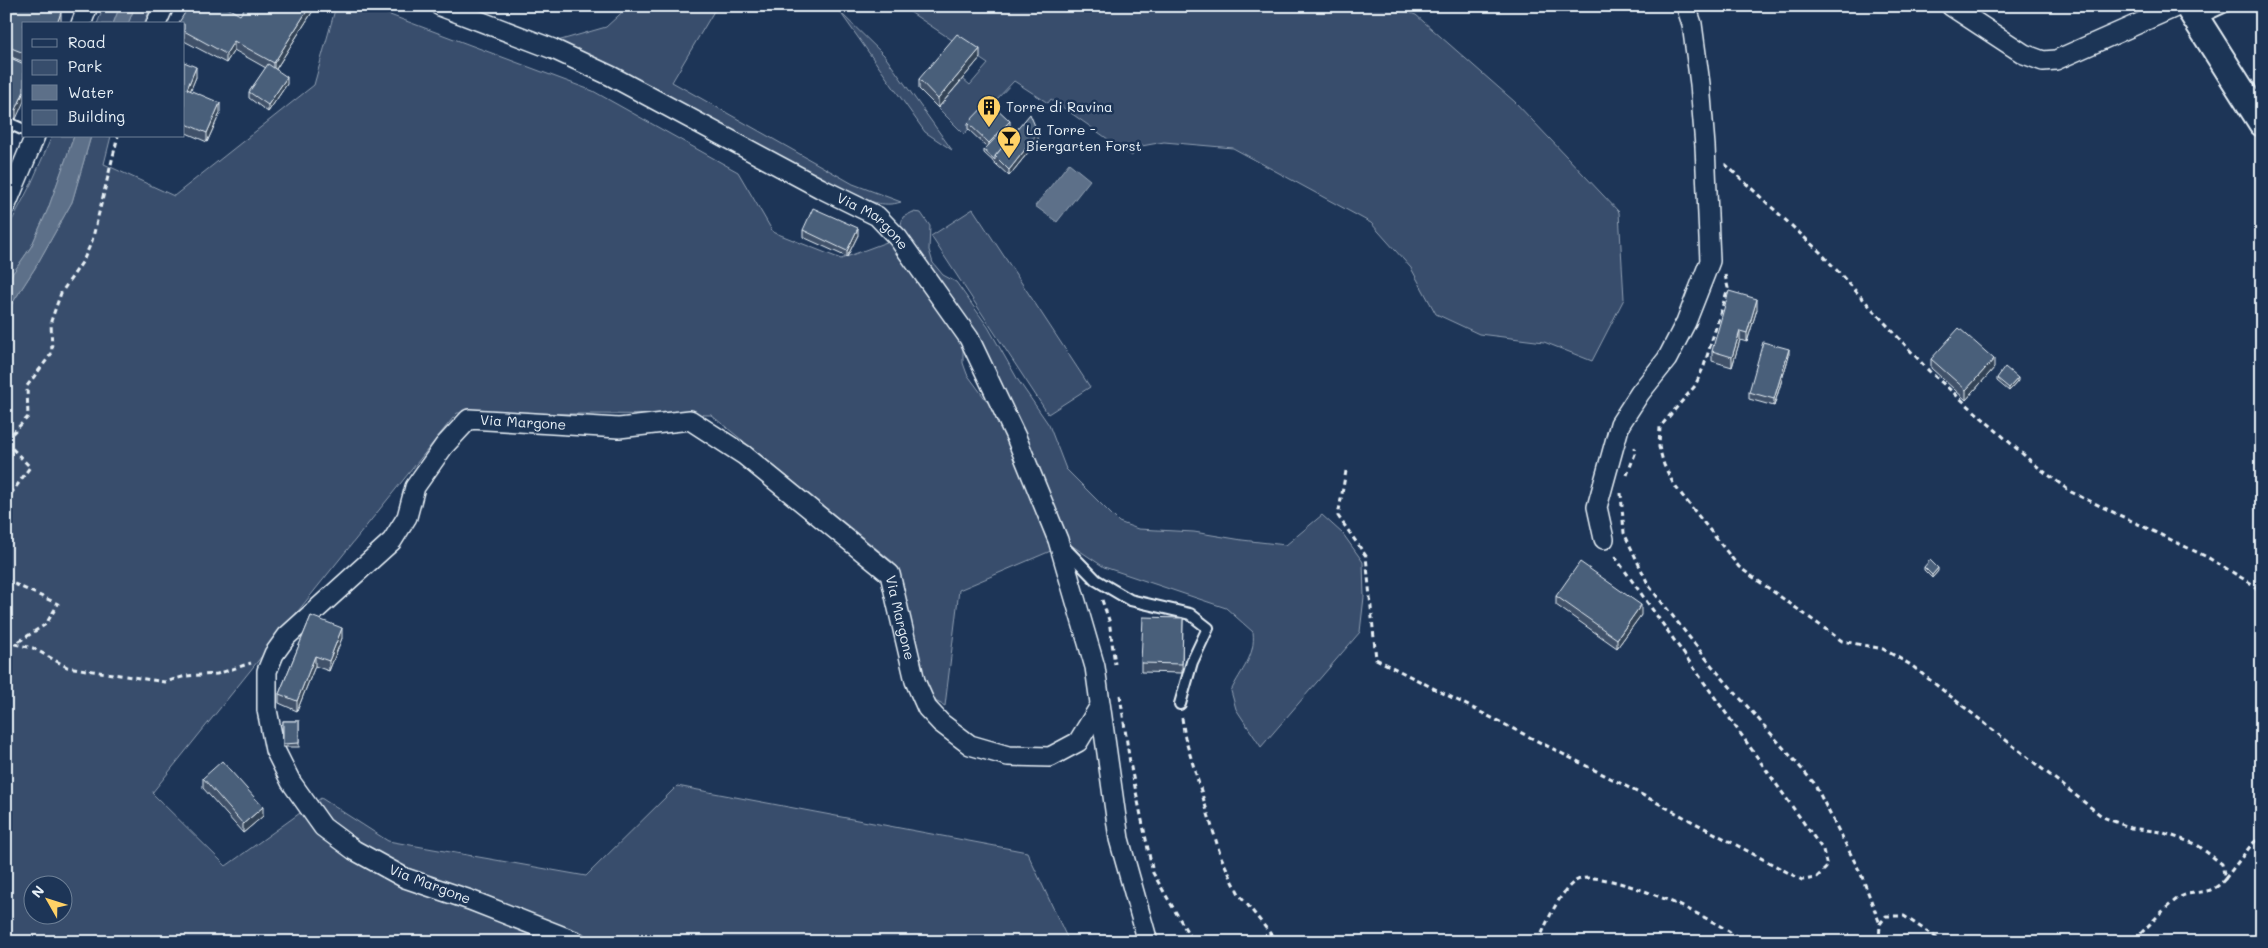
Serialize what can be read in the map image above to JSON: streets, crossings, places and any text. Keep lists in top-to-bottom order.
{
  "streets": {
    "street": ["Via Margone"]
  },
  "places": {
    "building": ["Torre di Ravina"],
    "bar": ["La Torre - Biergarten Forst"]
  },
  "legend": [
    "Road",
    "Park",
    "Water",
    "Building"
  ],
  "north": "top left"
}
